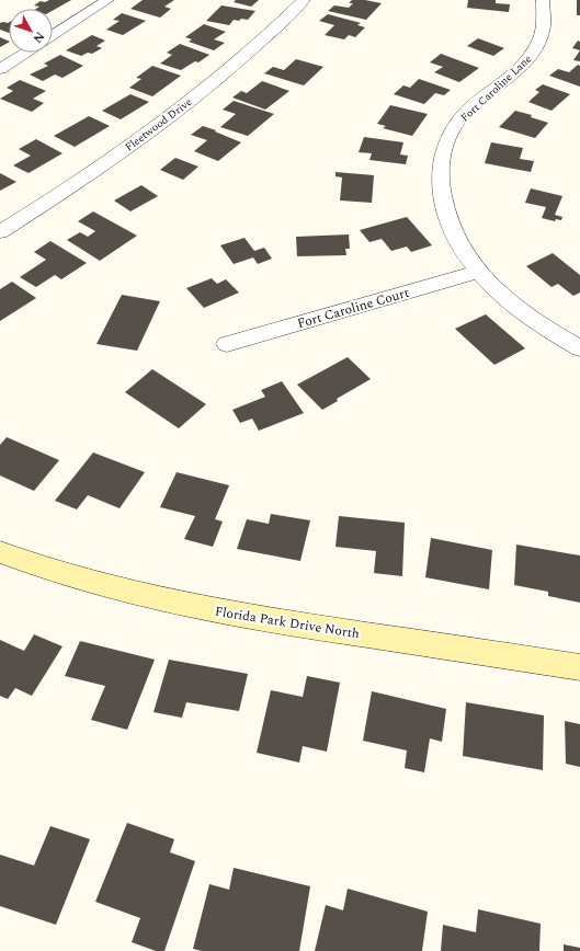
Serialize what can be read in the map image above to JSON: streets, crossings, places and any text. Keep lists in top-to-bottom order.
{
  "streets": {
    "street": [
      "Fort Caroline Lane",
      "Fleetwood Drive",
      "Fort Caroline Court",
      "Florida Park Drive North"
    ]
  },
  "crossings": [
    ["Fort Caroline Lane", "Fort Caroline Court"]
  ],
  "north": "bottom right"
}
